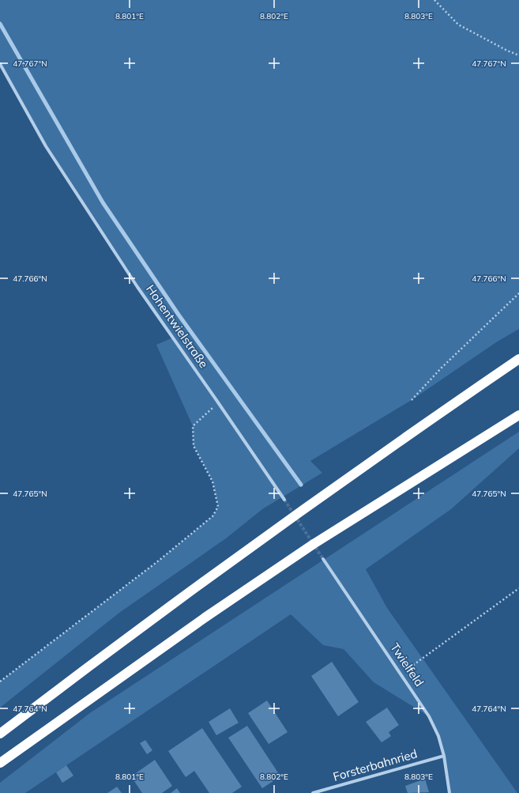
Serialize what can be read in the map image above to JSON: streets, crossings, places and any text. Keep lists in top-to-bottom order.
{
  "streets": {
    "street": ["Hohentwielstraße", "Twielfeld", "Forsterbahnried"]
  },
  "crossings": [
    ["Twielfeld", "Forsterbahnried"]
  ],
  "coordinates": [
    "8.801°E",
    "8.802°E",
    "8.803°E",
    "47.767°N",
    "47.766°N",
    "47.765°N",
    "47.764°N"
  ]
}
